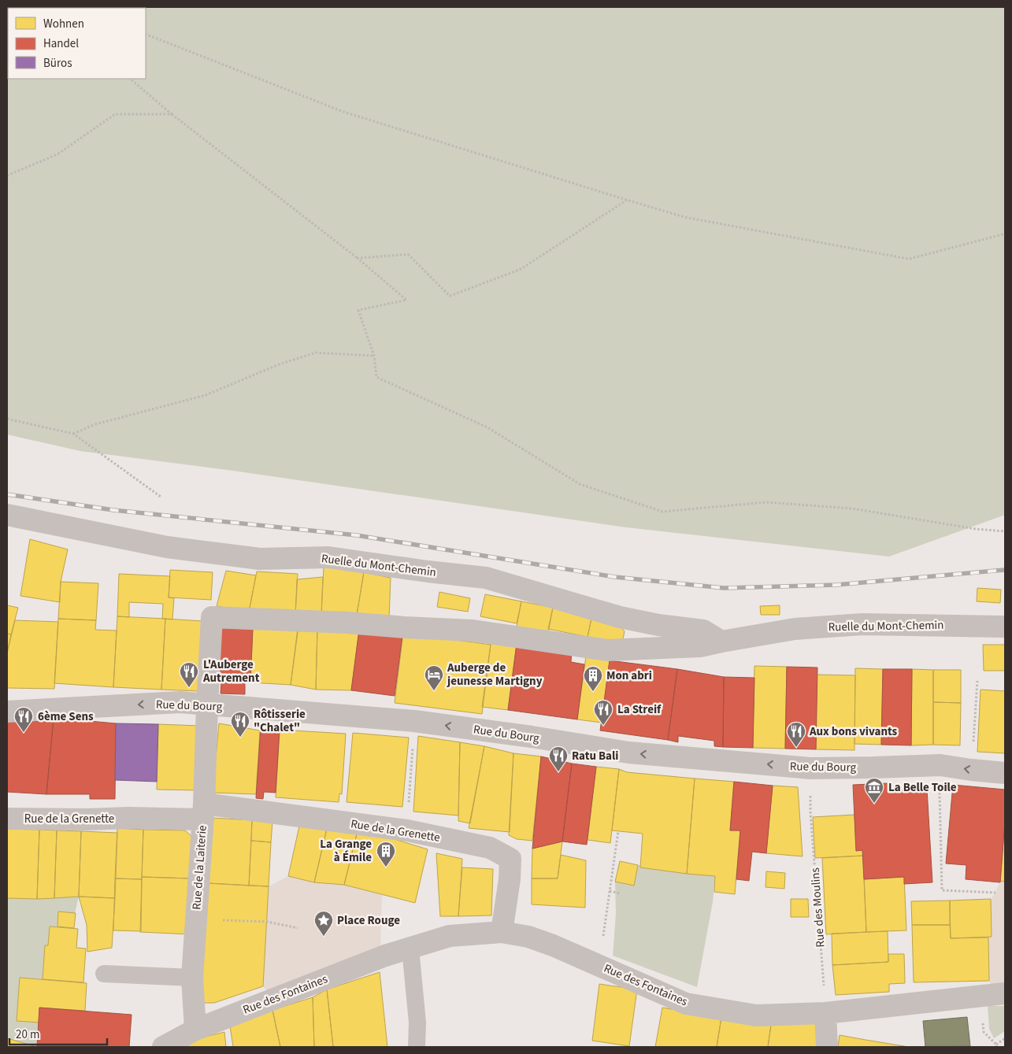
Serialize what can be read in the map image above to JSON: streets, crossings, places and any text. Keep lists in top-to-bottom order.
{
  "streets": {
    "street": [
      "Ruelle du Mont-Chemin",
      "Rue du Bourg",
      "Rue de la Grenette",
      "Rue de la Laiterie",
      "Rue des Fontaines"
    ],
    "path": ["Rue des Moulins"]
  },
  "crossings": [
    ["Ruelle du Mont-Chemin", "Rue du Bourg"],
    ["Ruelle du Mont-Chemin", "Rue de la Laiterie"],
    ["Rue du Bourg", "Rue de la Laiterie"],
    ["Rue du Bourg", "Rue des Moulins"],
    ["Rue de la Grenette", "Rue de la Laiterie"],
    ["Rue de la Grenette", "Rue des Fontaines"],
    ["Rue de la Laiterie", "Rue des Fontaines"],
    ["Rue des Moulins", "Rue des Fontaines"]
  ],
  "one_way": ["Rue du Bourg"],
  "places": {
    "restaurant": [
      "L'Auberge Autrement",
      "La Streif",
      "6ème Sens",
      "Rôtisserie \"Chalet\"",
      "Aux bons vivants",
      "Ratu Bali"
    ],
    "hotel": ["Auberge de jeunesse Martigny"],
    "building": ["Mon abri", "La Grange à Émile"],
    "museum": ["La Belle Toile"],
    "place": ["Place Rouge"]
  },
  "legend": ["Wohnen", "Handel", "Büros"],
  "scale_bar": "20 m"
}
